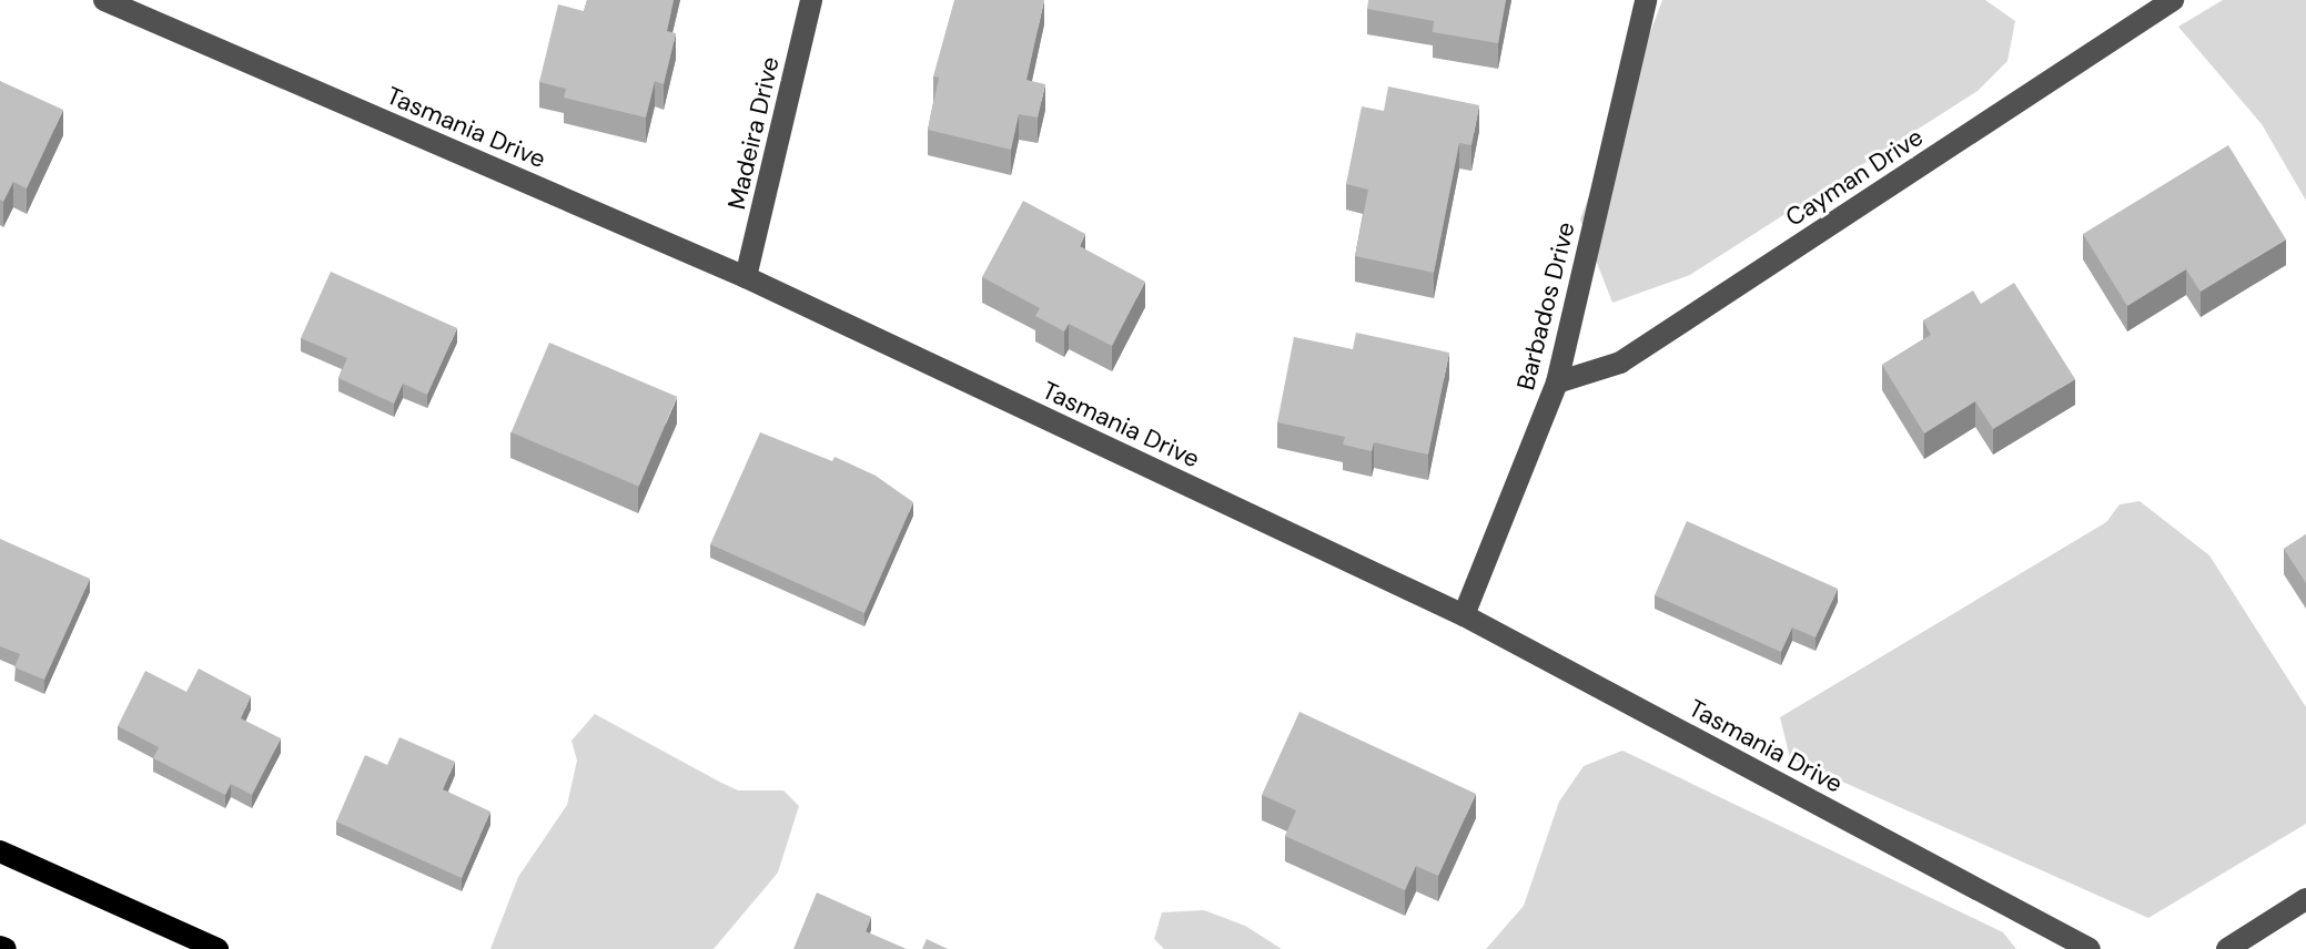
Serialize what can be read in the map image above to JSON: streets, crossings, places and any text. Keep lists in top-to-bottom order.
{
  "streets": {
    "street": [
      "Tasmania Drive",
      "Madeira Drive",
      "Cayman Drive",
      "Barbados Drive"
    ]
  },
  "crossings": [
    ["Tasmania Drive", "Madeira Drive"],
    ["Tasmania Drive", "Barbados Drive"],
    ["Cayman Drive", "Barbados Drive"]
  ]
}
